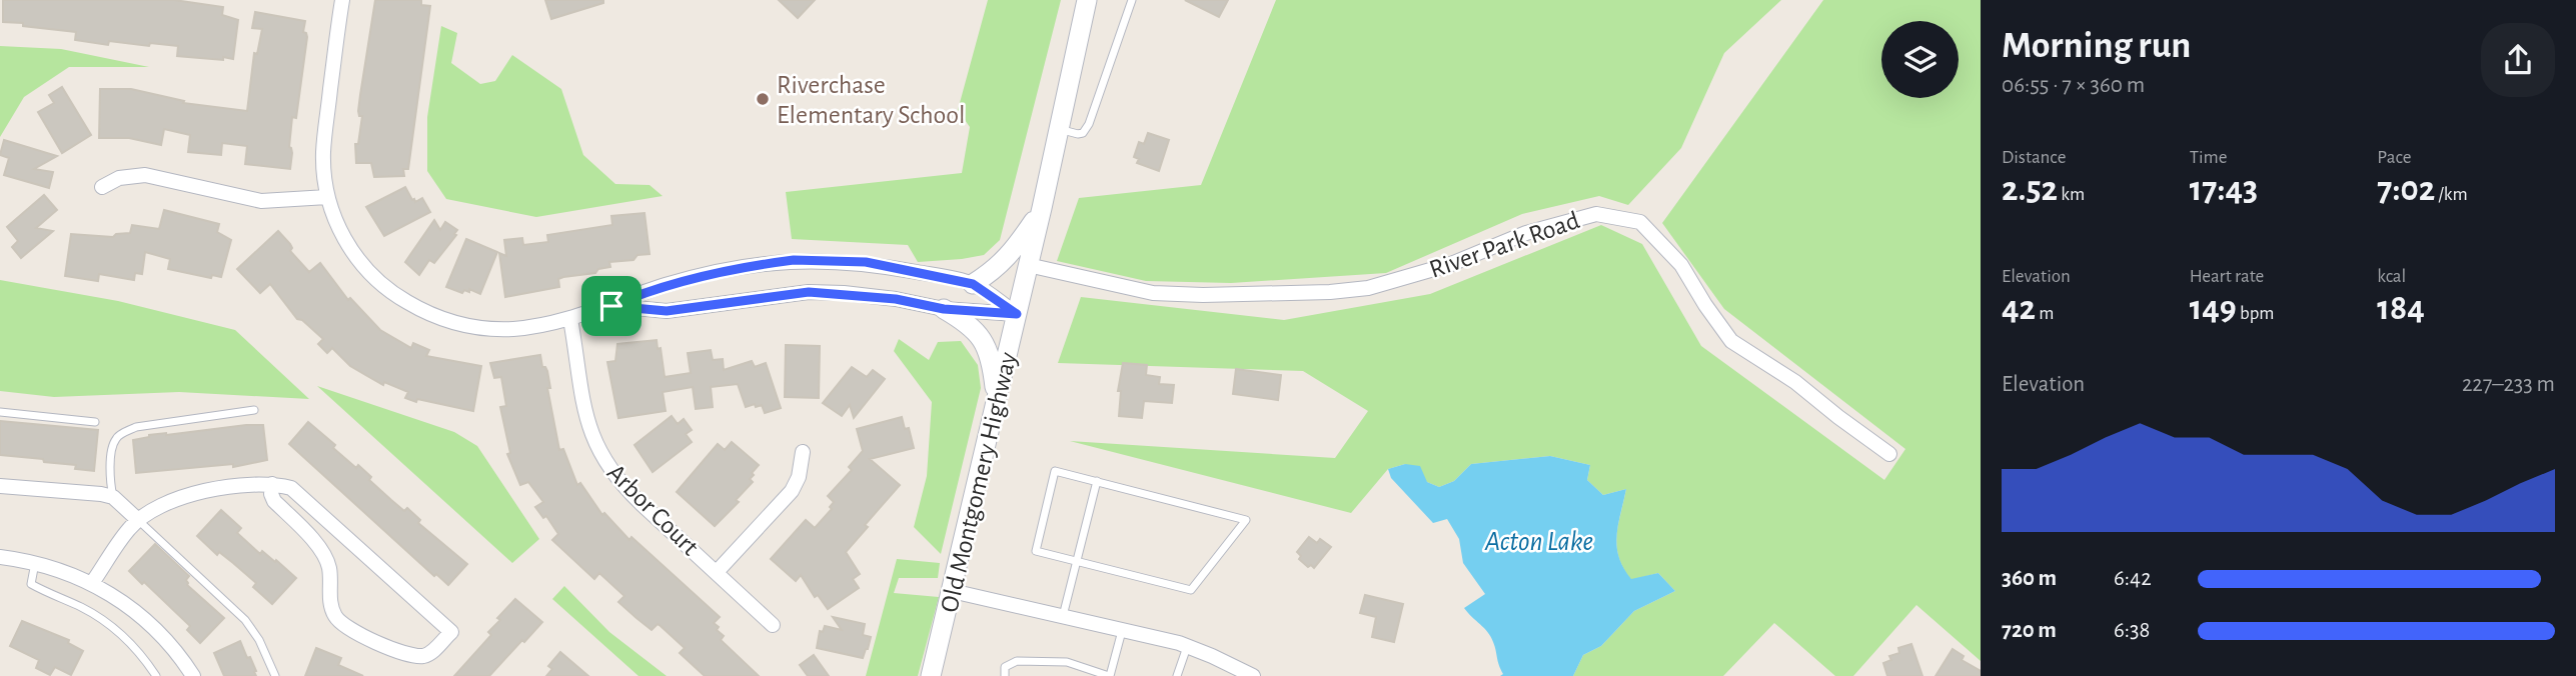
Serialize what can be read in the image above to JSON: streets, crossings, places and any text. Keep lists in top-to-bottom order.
{
  "streets": {
    "street": ["River Park Road", "Old Montgomery Highway", "Arbor Court"]
  },
  "crossings": [
    ["River Park Road", "Old Montgomery Highway"]
  ],
  "water": ["Acton Lake"],
  "places": ["Riverchase Elementary School"],
  "page": {
    "heading": ["Morning run", "06:55 · 7 × 360 m"],
    "stats": [
      ["Distance", "2.52 km"],
      ["Time", "17:43"],
      ["Pace", "7:02 /km"],
      ["Elevation", "42 m"],
      ["Heart rate", "149 bpm"],
      ["kcal", "184"]
    ],
    "chart": ["Elevation", "227–233 m"],
    "list": [
      {
        "name": "360 m",
        "note": "6:42"
      },
      {
        "name": "720 m",
        "note": "6:38"
      }
    ]
  }
}
